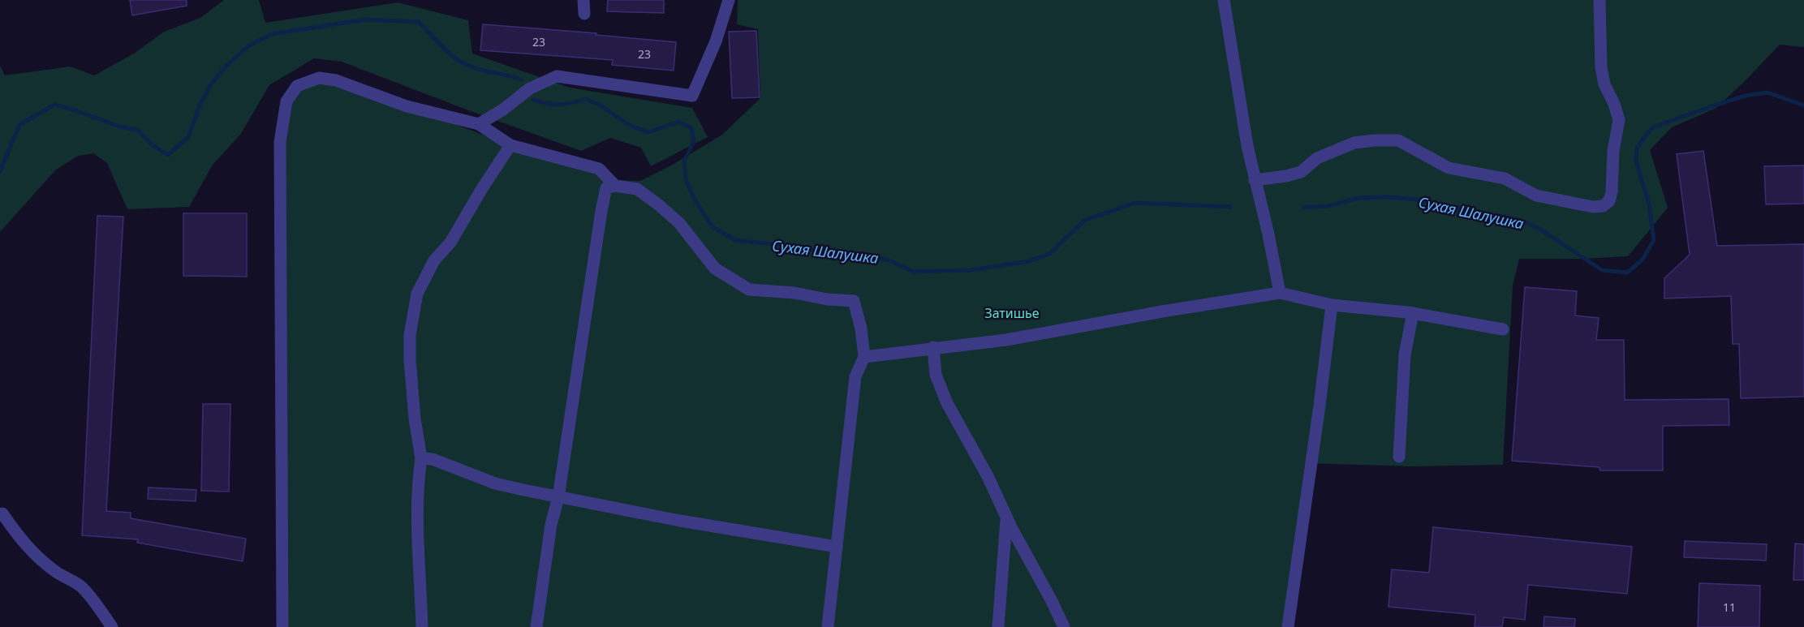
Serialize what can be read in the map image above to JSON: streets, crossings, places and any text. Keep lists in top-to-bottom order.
{
  "water": ["Сухая Шалушка"],
  "parks": ["Затишье"],
  "house_numbers": ["23", "23", "11"]
}
